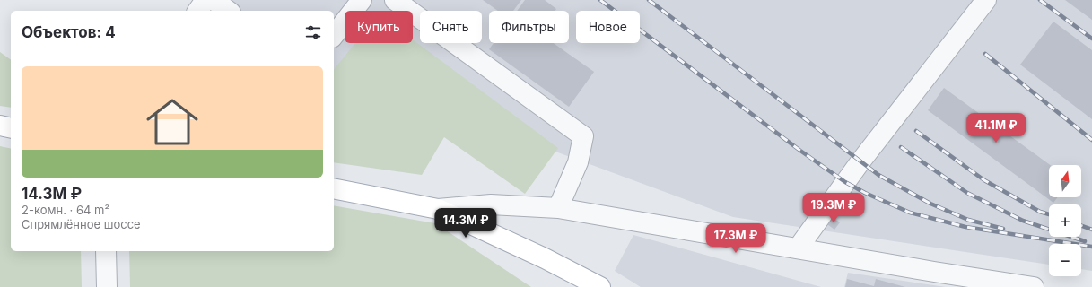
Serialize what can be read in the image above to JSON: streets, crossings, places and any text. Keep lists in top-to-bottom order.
{
  "north": "top",
  "page": {
    "chip": [
      "Купить",
      "Снять",
      "Фильтры",
      "Новое"
    ],
    "heading": "Объектов: 4",
    "list": [
      {
        "name": "14.3M ₽",
        "note": "2-комн. · 64 m² · Спрямлённое шоссе"
      }
    ],
    "price": [
      "41.1M ₽",
      "19.3M ₽",
      "14.3M ₽",
      "17.3M ₽"
    ],
    "map_buttons": ["+", "−"]
  }
}
